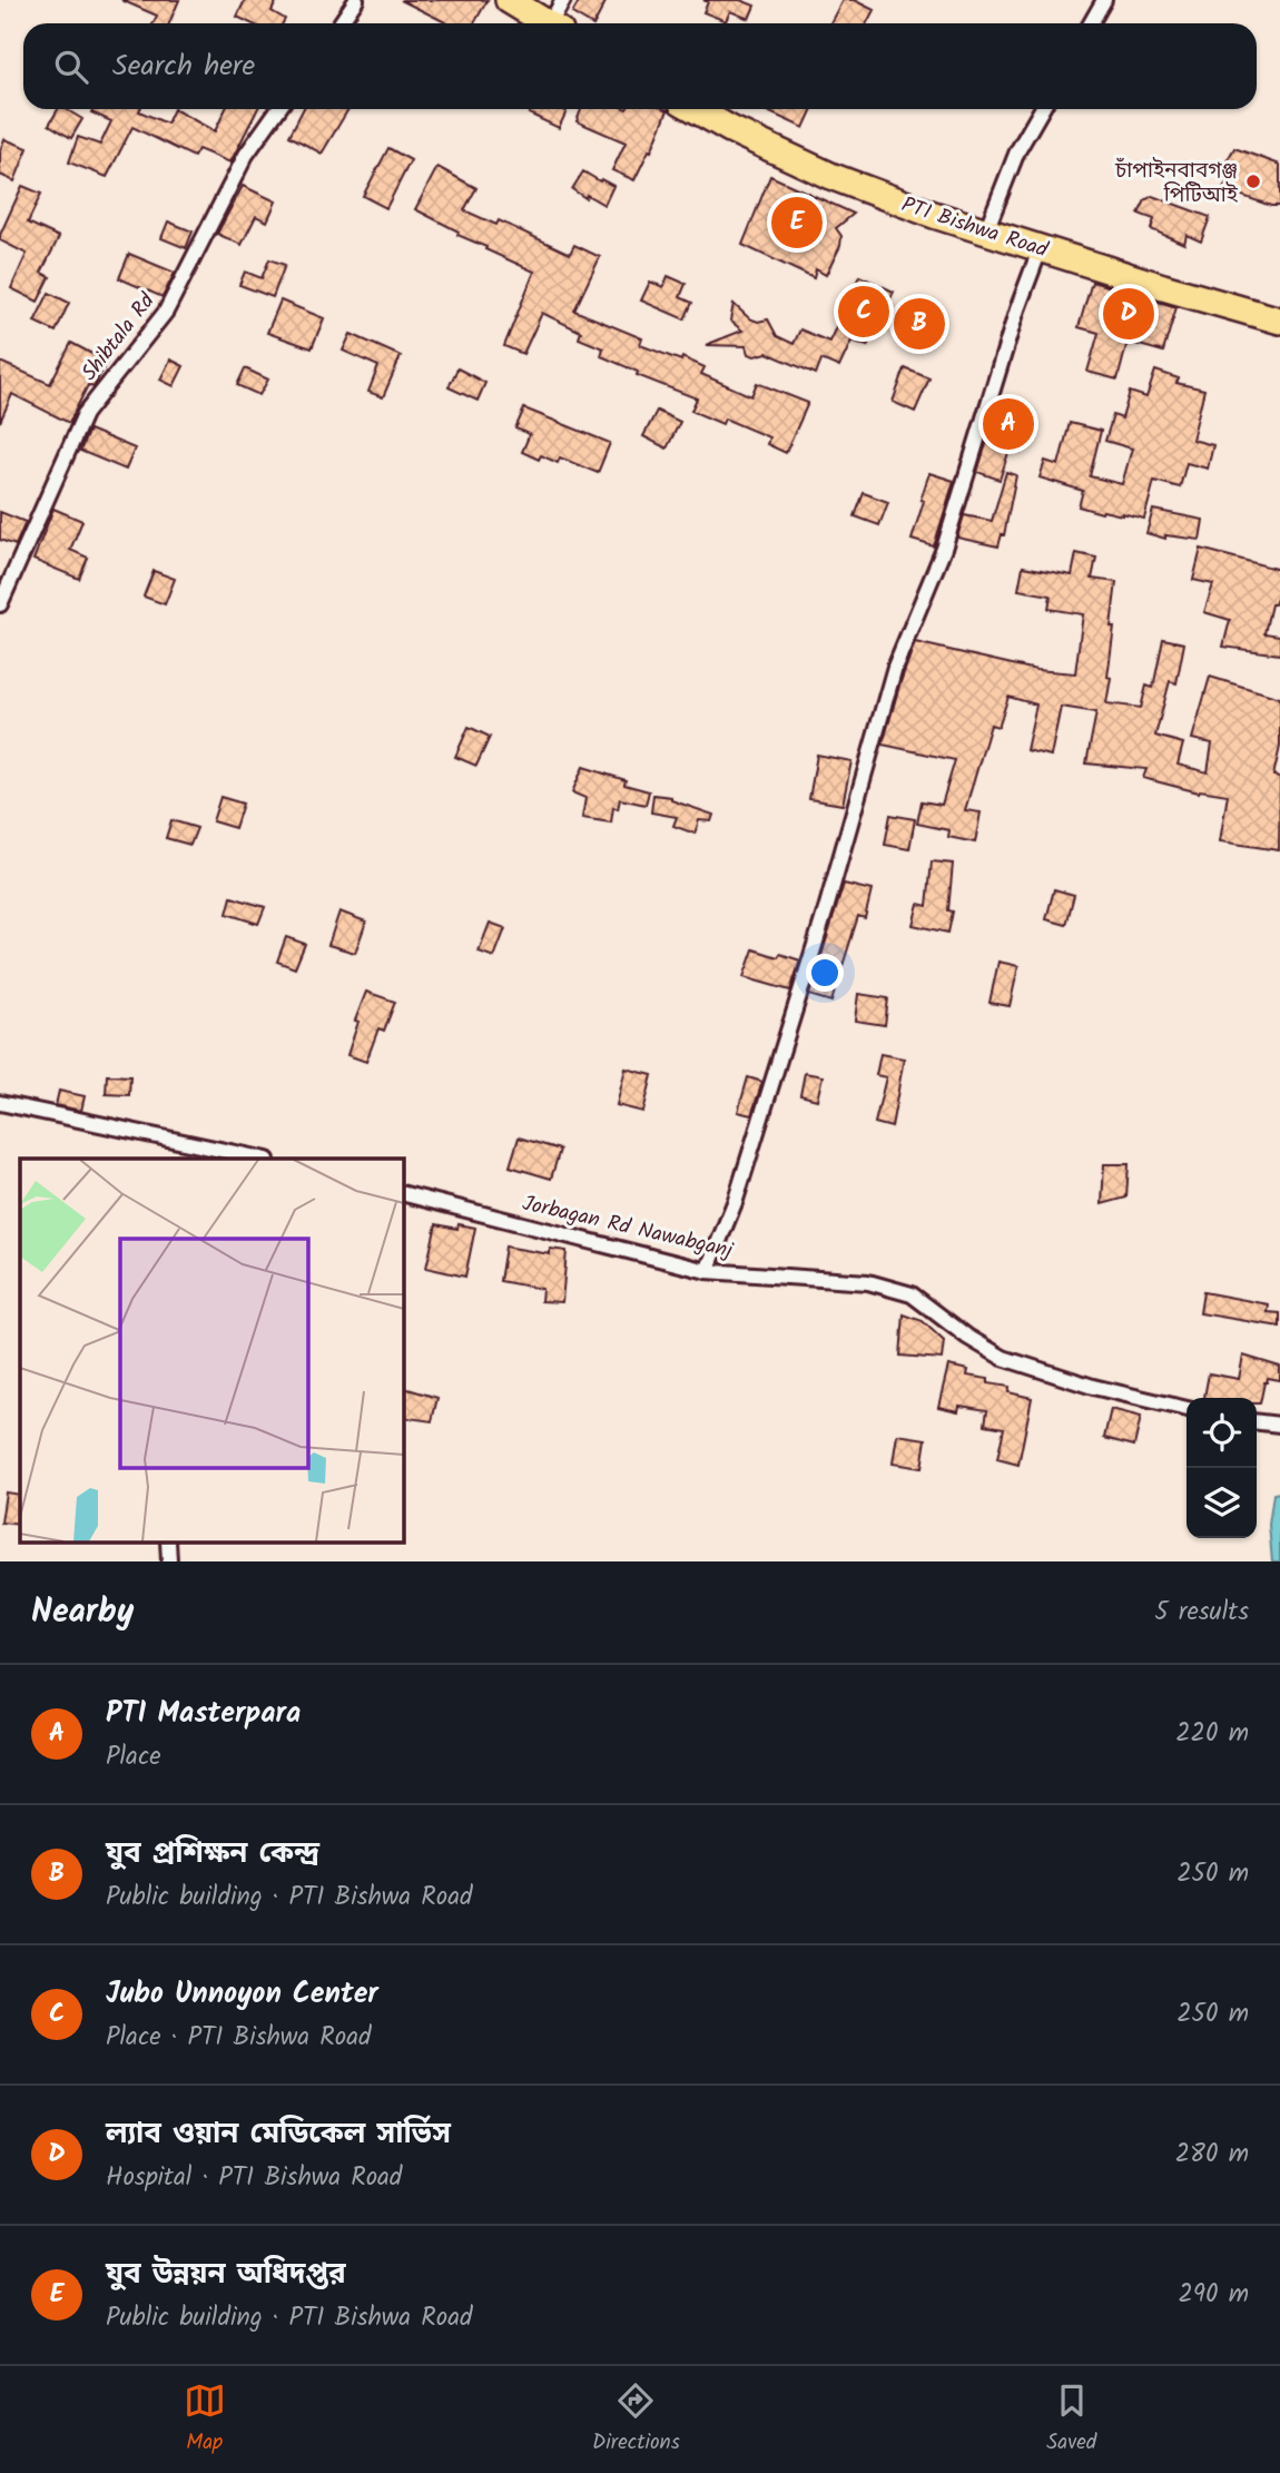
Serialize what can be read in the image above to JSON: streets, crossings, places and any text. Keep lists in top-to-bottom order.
{
  "streets": {
    "highway": ["PTI Bishwa Road"],
    "street": ["Shibtala Rd", "Jorbagan Rd Nawabganj"]
  },
  "places": ["চাঁপাইনবাবগঞ্জ পিটিআই"],
  "page": {
    "search": "Search here",
    "pins": [
      "E",
      "C",
      "D",
      "B",
      "A"
    ],
    "heading": ["Nearby", "5 results"],
    "list": [
      {
        "mark": "A",
        "name": "PTI Masterpara",
        "note": "Place",
        "value": "220 m"
      },
      {
        "mark": "B",
        "name": "যুব প্রশিক্ষন কেন্দ্র",
        "note": "Public building · PTI Bishwa Road",
        "value": "250 m"
      },
      {
        "mark": "C",
        "name": "Jubo Unnoyon Center",
        "note": "Place · PTI Bishwa Road",
        "value": "250 m"
      },
      {
        "mark": "D",
        "name": "ল্যাব ওয়ান মেডিকেল সার্ভিস",
        "note": "Hospital · PTI Bishwa Road",
        "value": "280 m"
      },
      {
        "mark": "E",
        "name": "যুব উন্নয়ন অধিদপ্তর",
        "note": "Public building · PTI Bishwa Road",
        "value": "290 m"
      }
    ],
    "nav": ["Map", "Directions", "Saved"]
  }
}
